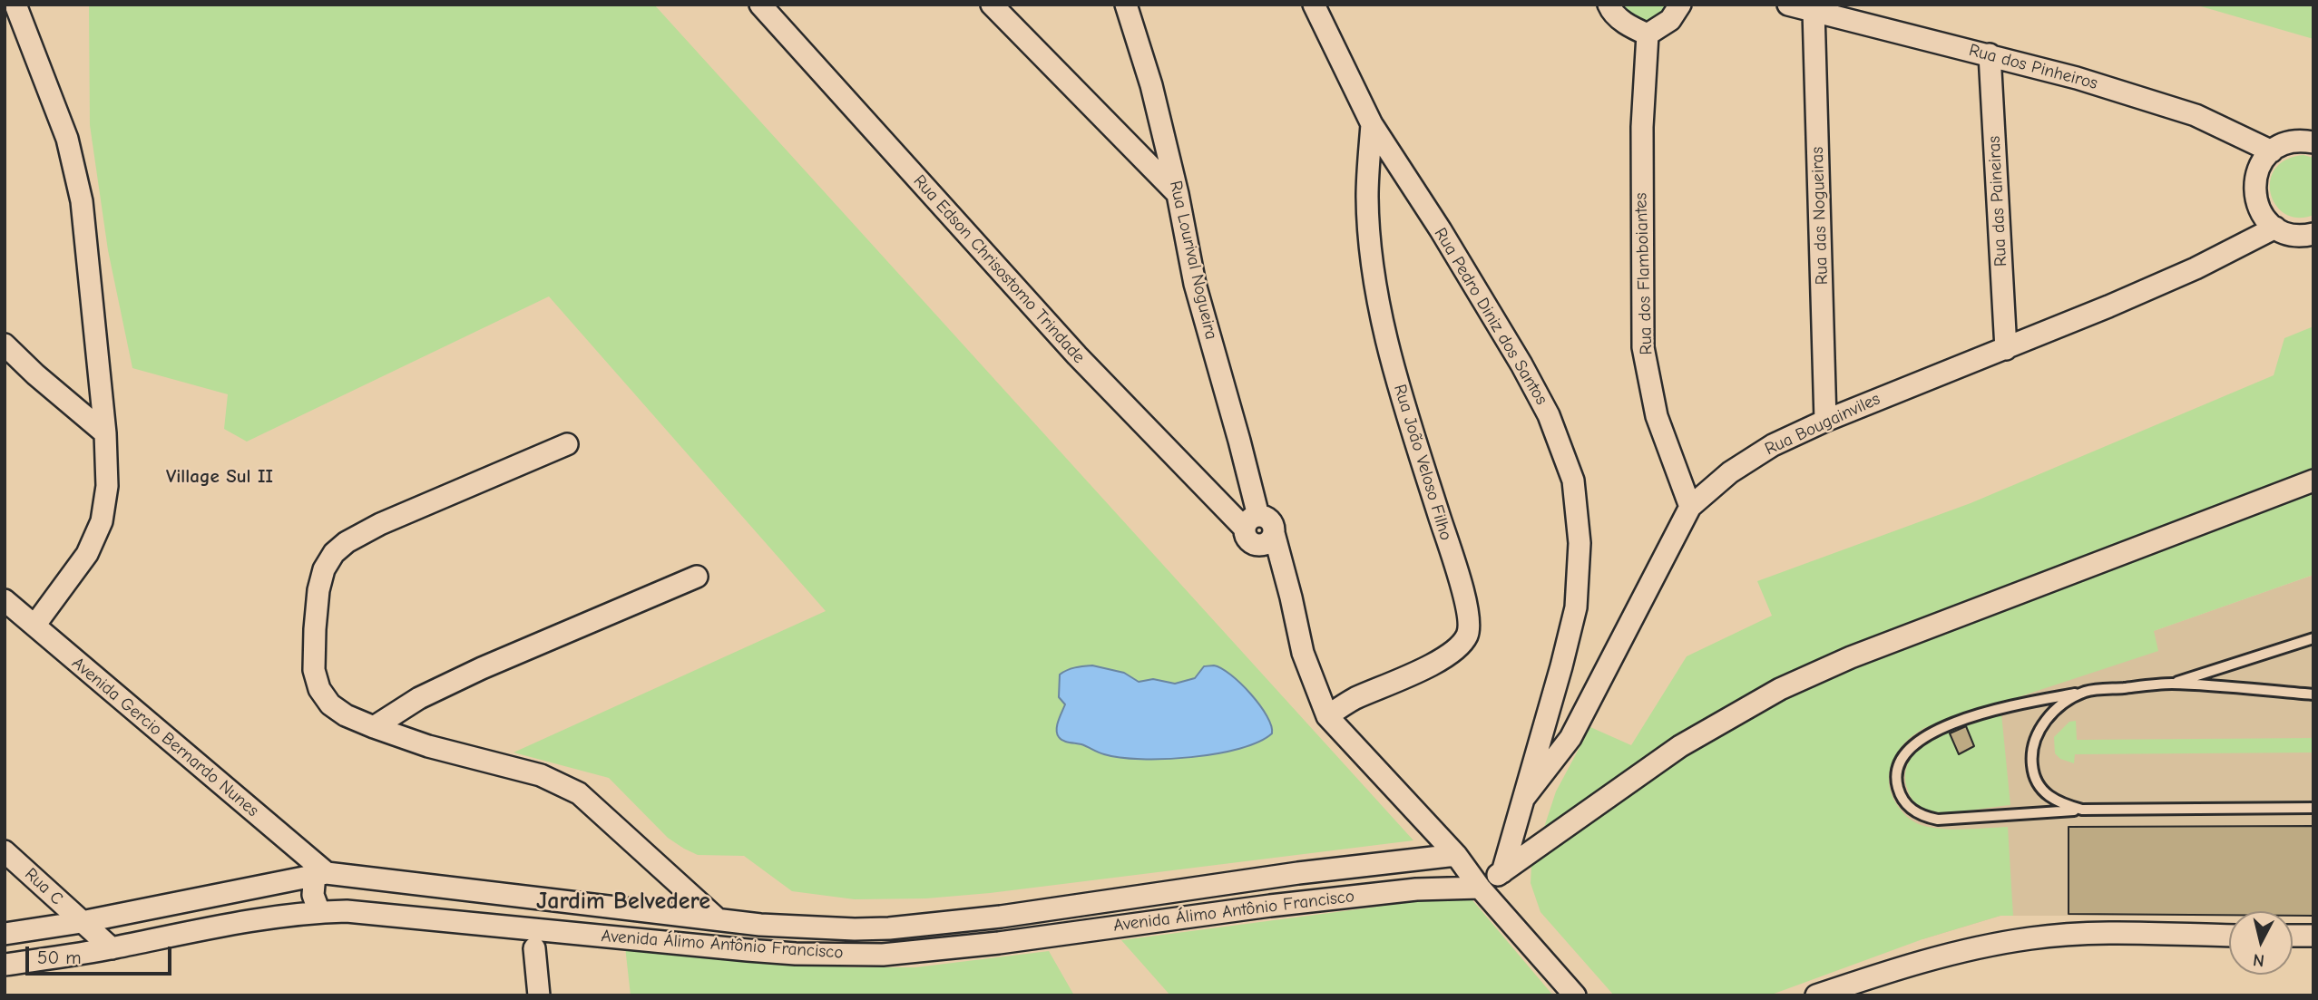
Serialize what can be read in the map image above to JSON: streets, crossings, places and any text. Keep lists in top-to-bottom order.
{
  "streets": {
    "street": [
      "Rua dos Pinheiros",
      "Rua das Paineiras",
      "Rua das Nogueiras",
      "Rua Lourival Nogueira",
      "Rua Edson Chrisostomo Trindade",
      "Rua dos Flamboiantes",
      "Rua Pedro Diniz dos Santos",
      "Rua Bougainviles",
      "Rua João Veloso Filho",
      "Avenida Gercio Bernardo Nunes",
      "Rua C",
      "Avenida Álimo Antônio Francisco"
    ]
  },
  "crossings": [
    ["Rua dos Pinheiros", "Rua das Paineiras"],
    ["Rua dos Pinheiros", "Rua das Nogueiras"],
    ["Rua das Paineiras", "Rua Bougainviles"],
    ["Rua das Nogueiras", "Rua Bougainviles"],
    ["Rua Lourival Nogueira", "Rua Edson Chrisostomo Trindade"],
    ["Rua dos Flamboiantes", "Rua Bougainviles"],
    ["Rua Pedro Diniz dos Santos", "Rua Bougainviles"],
    ["Rua Pedro Diniz dos Santos", "Rua João Veloso Filho"],
    ["Avenida Gercio Bernardo Nunes", "Avenida Álimo Antônio Francisco"],
    ["Rua C", "Avenida Álimo Antônio Francisco"]
  ],
  "districts": ["Village Sul II", "Jardim Belvedere"],
  "scale_bar": "50 m",
  "north": "bottom"
}
